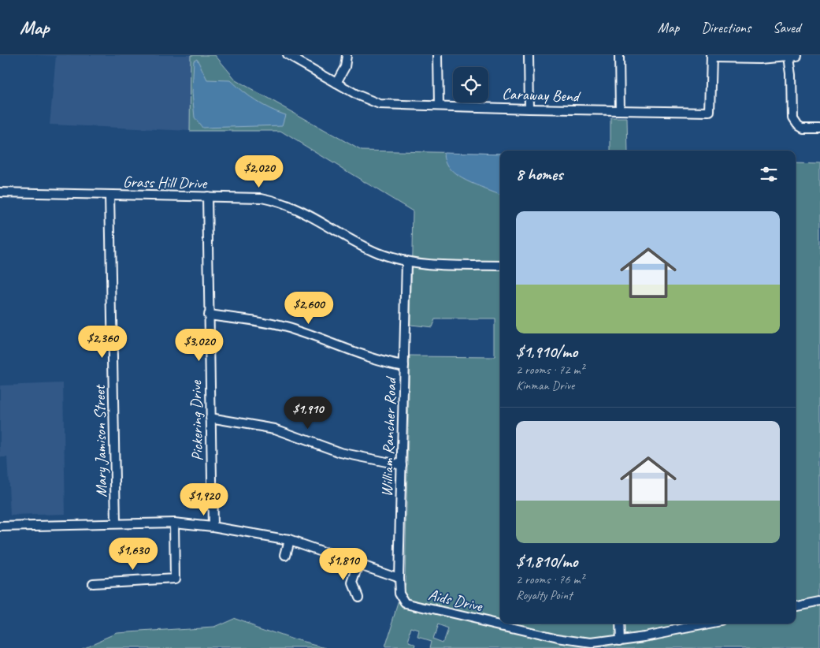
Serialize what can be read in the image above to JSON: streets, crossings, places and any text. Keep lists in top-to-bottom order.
{
  "streets": {
    "street": [
      "Caraway Bend",
      "Grass Hill Drive",
      "Pickering Drive",
      "William Rancher Road",
      "Mary Jamison Street",
      "Aids Drive"
    ]
  },
  "crossings": [
    ["Grass Hill Drive", "Pickering Drive"],
    ["Grass Hill Drive", "William Rancher Road"],
    ["Grass Hill Drive", "Mary Jamison Street"],
    ["William Rancher Road", "Aids Drive"]
  ],
  "page": {
    "header": "Map",
    "nav": ["Map", "Directions", "Saved"],
    "heading": "8 homes",
    "price": [
      "$2,020",
      "$2,600",
      "$2,360",
      "$3,020",
      "$1,910",
      "$1,920",
      "$1,630",
      "$1,810"
    ],
    "list": [
      {
        "name": "$1,910/mo",
        "note": "2 rooms · 72 m² · Kinman Drive"
      },
      {
        "name": "$1,810/mo",
        "note": "2 rooms · 76 m² · Royalty Point"
      }
    ]
  }
}
